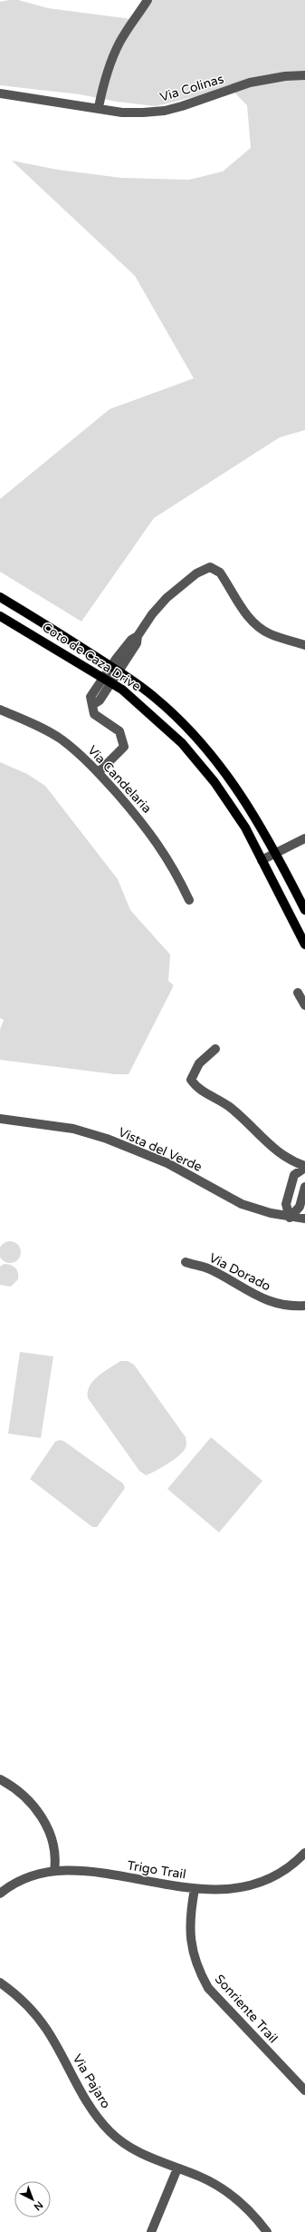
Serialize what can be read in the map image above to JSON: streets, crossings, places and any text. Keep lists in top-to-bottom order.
{
  "streets": {
    "main road": ["Coto de Caza Drive"],
    "street": [
      "Via Colinas",
      "Via Candelaria",
      "Vista del Verde",
      "Via Dorado",
      "Trigo Trail",
      "Sonriente Trail",
      "Via Pajaro"
    ]
  },
  "crossings": [
    ["Trigo Trail", "Sonriente Trail"]
  ],
  "north": "bottom right"
}
